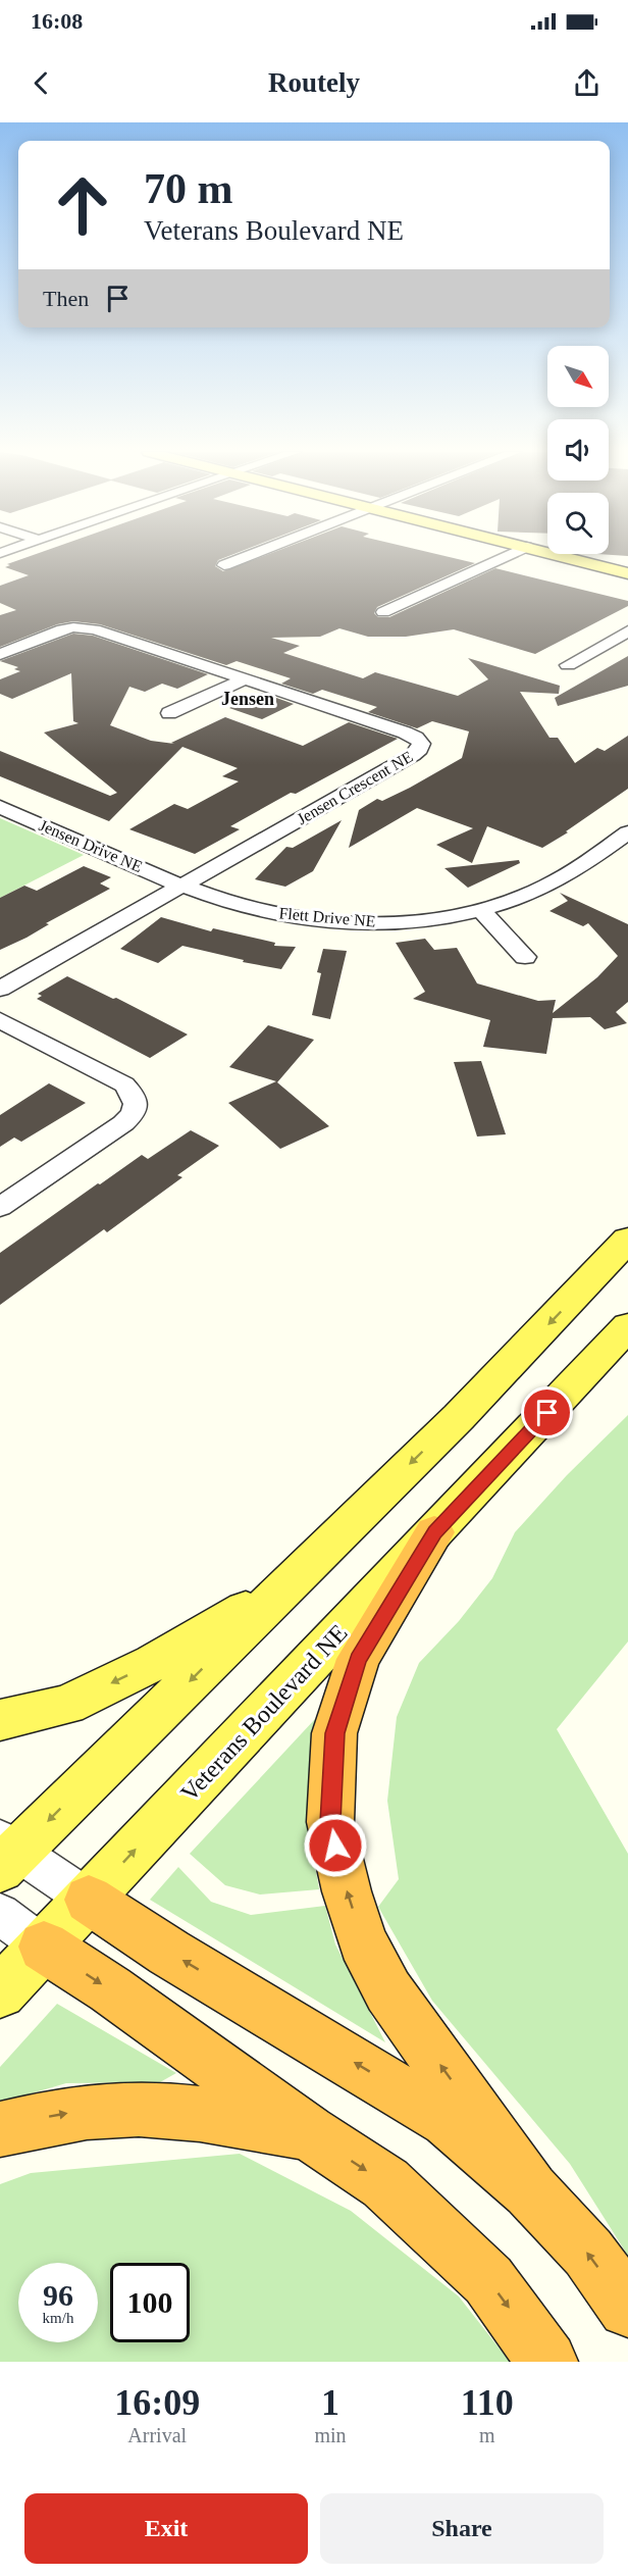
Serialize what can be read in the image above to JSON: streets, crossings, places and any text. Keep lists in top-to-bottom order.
{
  "streets": {
    "main road": ["Veterans Boulevard NE"],
    "street": ["Jensen Crescent NE", "Jensen Drive NE", "Flett Drive NE"]
  },
  "crossings": [
    ["Jensen Crescent NE", "Jensen Drive NE"],
    ["Jensen Crescent NE", "Flett Drive NE"],
    ["Jensen Drive NE", "Flett Drive NE"]
  ],
  "districts": ["Jensen"],
  "north": "bottom right",
  "page": {
    "status": "16:08",
    "header": "Routely",
    "turn": ["70 m", "Veterans Boulevard NE"],
    "then": "Then",
    "speed": "96 km/h",
    "limit": "100",
    "eta": [
      "16:09",
      "Arrival",
      "1",
      "min",
      "110",
      "m"
    ],
    "buttons": ["Exit", "Share"]
  }
}
